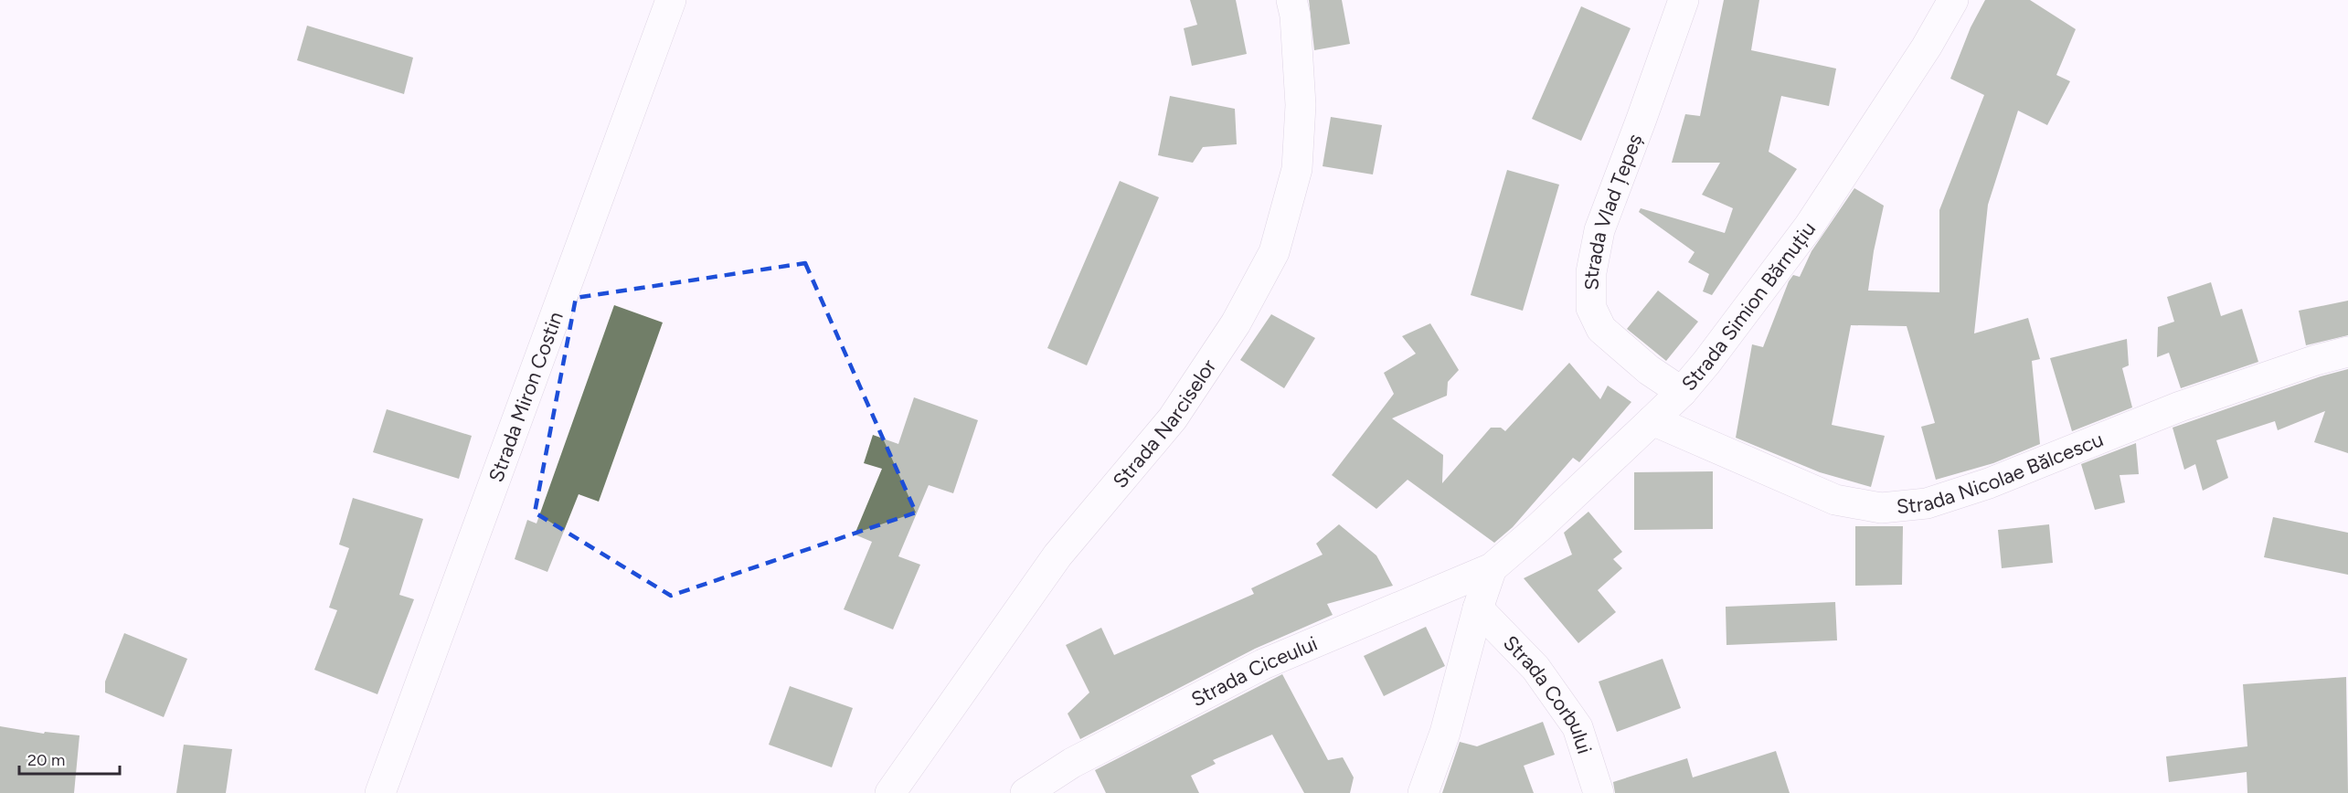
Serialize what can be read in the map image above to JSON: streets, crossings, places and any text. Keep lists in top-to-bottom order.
{
  "streets": {
    "street": [
      "Strada Vlad Țepeș",
      "Strada Simion Bărnuțiu",
      "Strada Miron Costin",
      "Strada Narciselor",
      "Strada Nicolae Bălcescu",
      "Strada Ciceului",
      "Strada Corbului"
    ]
  },
  "crossings": [
    ["Strada Vlad Țepeș", "Strada Simion Bărnuțiu"],
    ["Strada Simion Bărnuțiu", "Strada Nicolae Bălcescu"],
    ["Strada Simion Bărnuțiu", "Strada Ciceului"]
  ],
  "scale_bar": "20 m"
}
